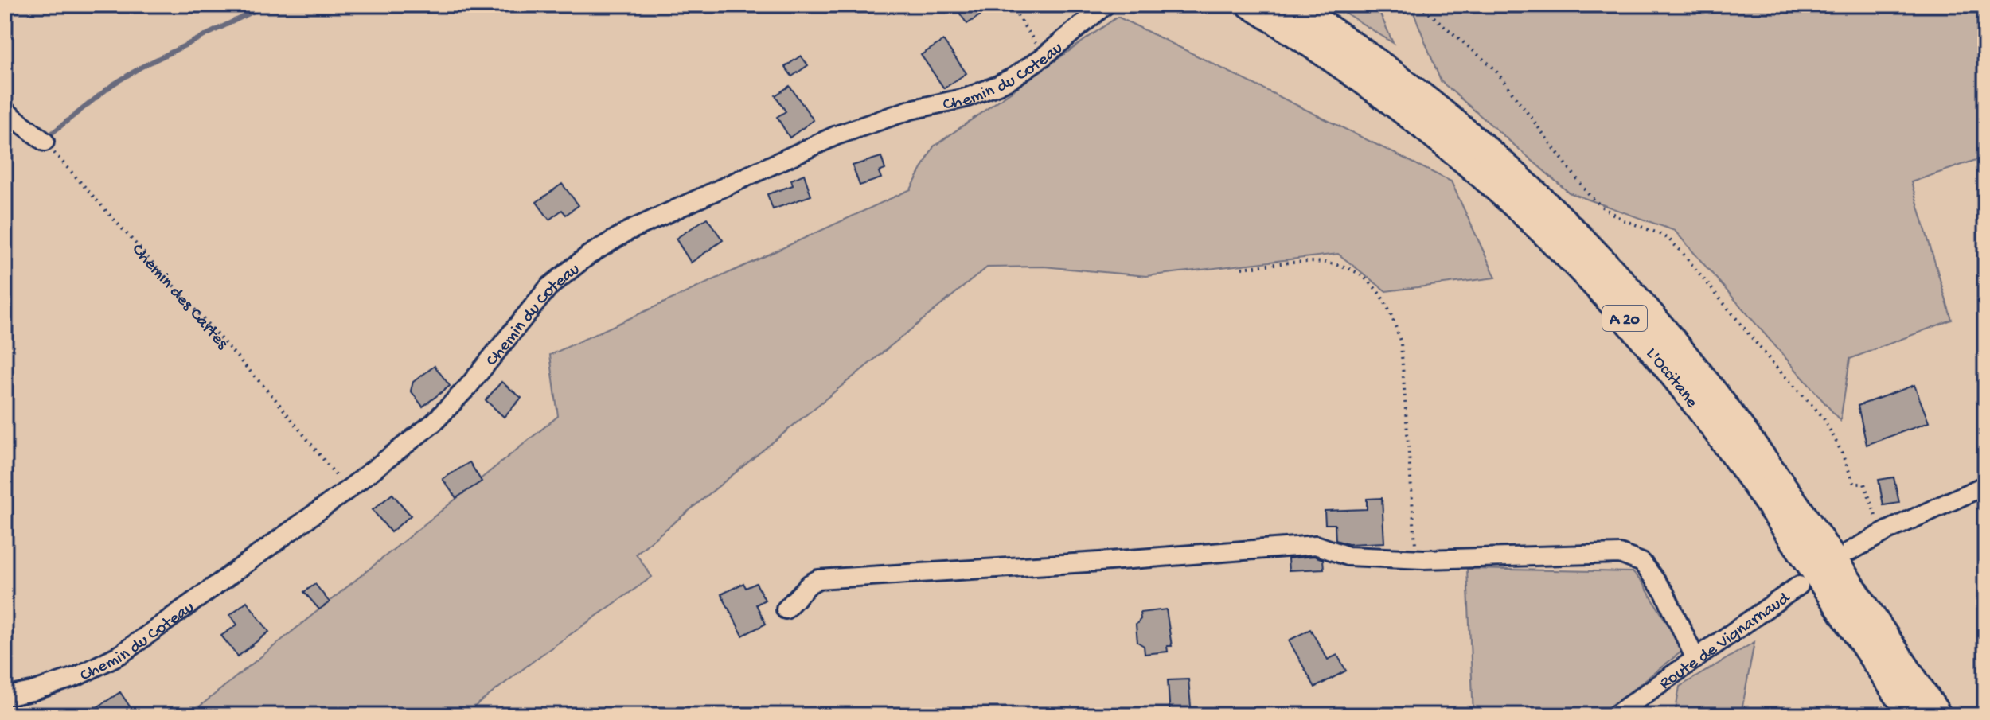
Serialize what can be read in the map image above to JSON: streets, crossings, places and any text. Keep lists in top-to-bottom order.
{
  "streets": {
    "highway": ["A 20", "L'Occitane"],
    "street": ["Chemin du Coteau", "Route de Vignarnaud"],
    "path": ["Chemin des Cartes"]
  },
  "crossings": [
    ["Chemin du Coteau", "Chemin des Cartes"]
  ]
}
